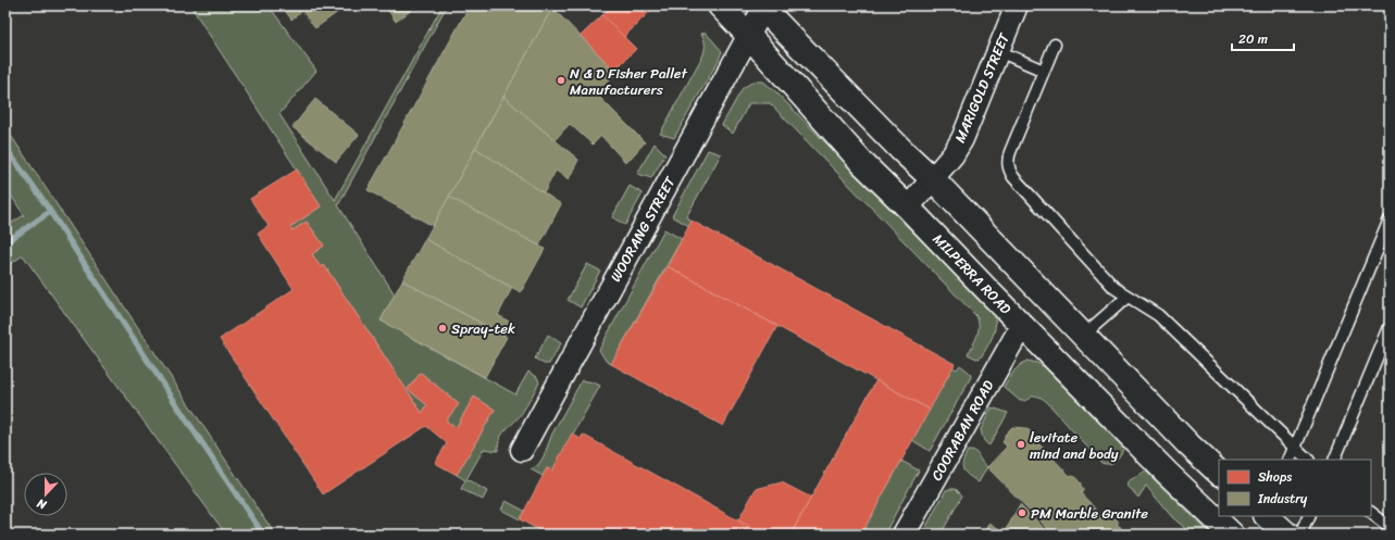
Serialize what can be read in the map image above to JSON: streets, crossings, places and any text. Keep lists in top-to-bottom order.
{
  "streets": {
    "highway": ["MILPERRA ROAD"],
    "street": ["MARIGOLD STREET", "WOORANG STREET", "COORABAN ROAD"]
  },
  "crossings": [
    ["MARIGOLD STREET", "MILPERRA ROAD"],
    ["WOORANG STREET", "MILPERRA ROAD"],
    ["MILPERRA ROAD", "COORABAN ROAD"]
  ],
  "places": [
    "N & D Fisher Pallet Manufacturers",
    "Spray-tek",
    "levitate mind and body",
    "PM Marble Granite"
  ],
  "legend": ["Shops", "Industry"],
  "scale_bar": "20 m",
  "north": "bottom"
}
